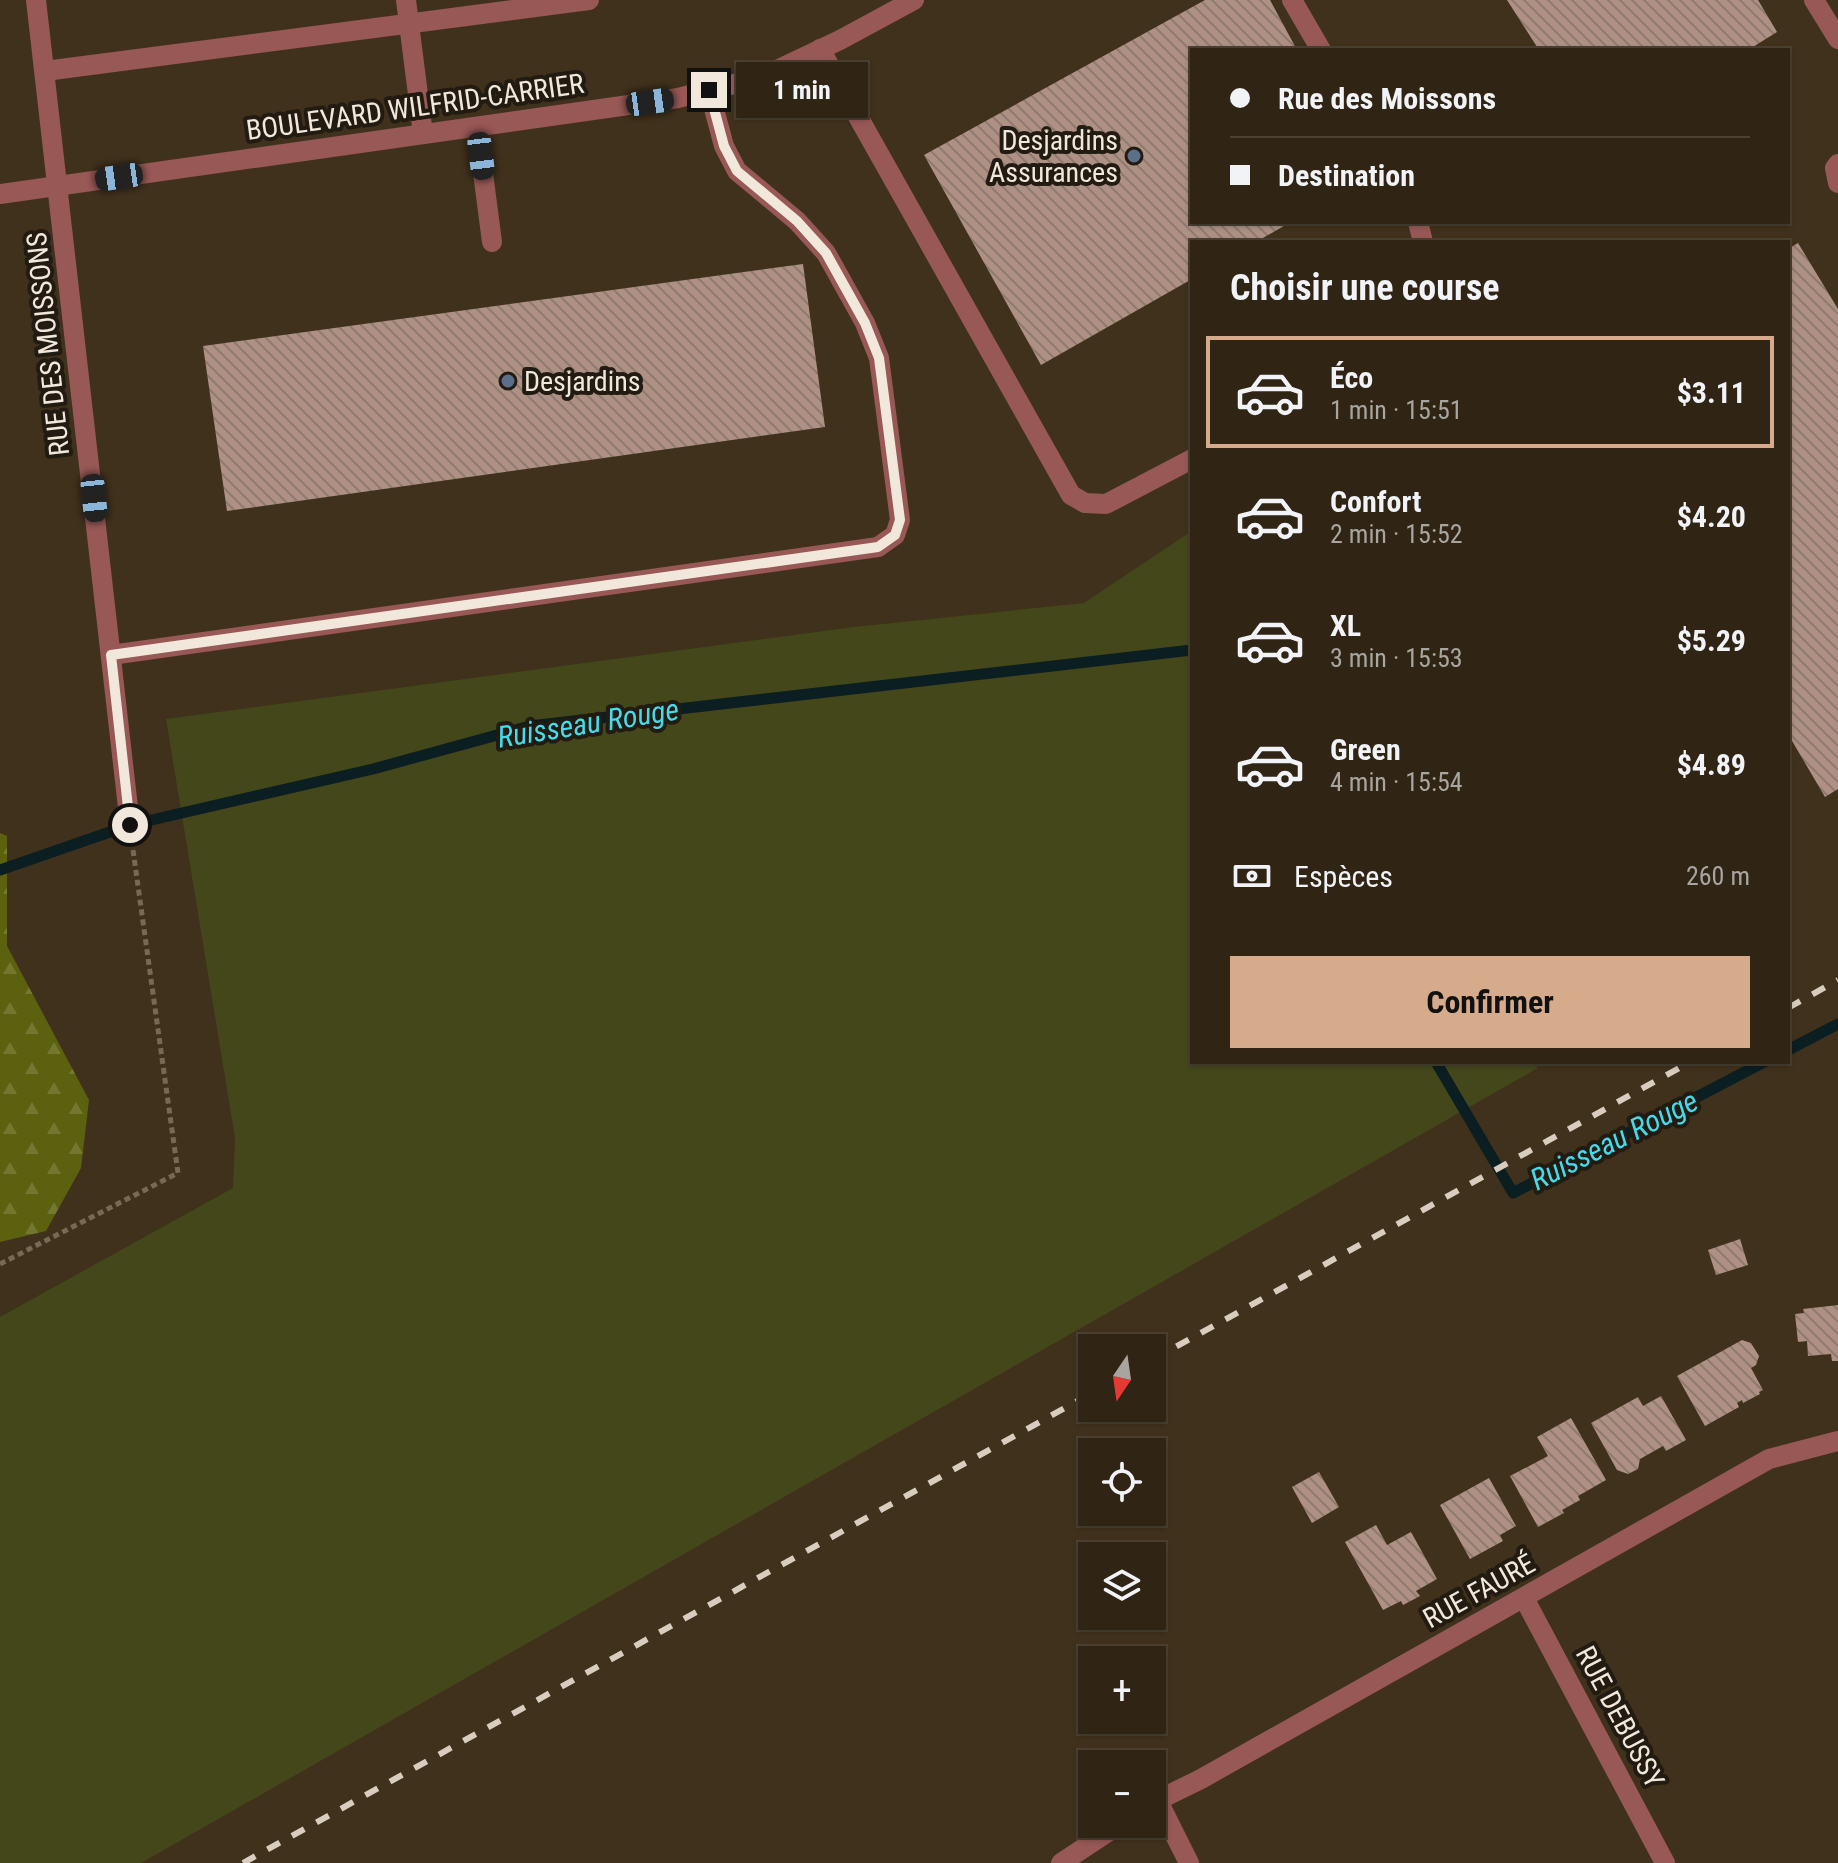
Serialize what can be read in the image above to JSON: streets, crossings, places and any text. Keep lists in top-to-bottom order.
{
  "streets": {
    "street": [
      "BOULEVARD WILFRID-CARRIER",
      "RUE DES MOISSONS",
      "RUE FAURÉ",
      "RUE DEBUSSY"
    ]
  },
  "crossings": [
    ["BOULEVARD WILFRID-CARRIER", "RUE DES MOISSONS"],
    ["RUE FAURÉ", "RUE DEBUSSY"]
  ],
  "water": ["Ruisseau Rouge"],
  "places": ["Desjardins Assurances", "Desjardins"],
  "north": "bottom",
  "page": {
    "banner": ["Rue des Moissons", "Destination"],
    "bubble": "1 min",
    "heading": "Choisir une course",
    "list": [
      {
        "name": "Éco",
        "note": "1 min · 15:51",
        "value": "$3.11"
      },
      {
        "name": "Confort",
        "note": "2 min · 15:52",
        "value": "$4.20"
      },
      {
        "name": "XL",
        "note": "3 min · 15:53",
        "value": "$5.29"
      },
      {
        "name": "Green",
        "note": "4 min · 15:54",
        "value": "$4.89"
      }
    ],
    "pay": ["Espèces", "260 m"],
    "buttons": "Confirmer",
    "map_buttons": ["+", "−"]
  }
}
